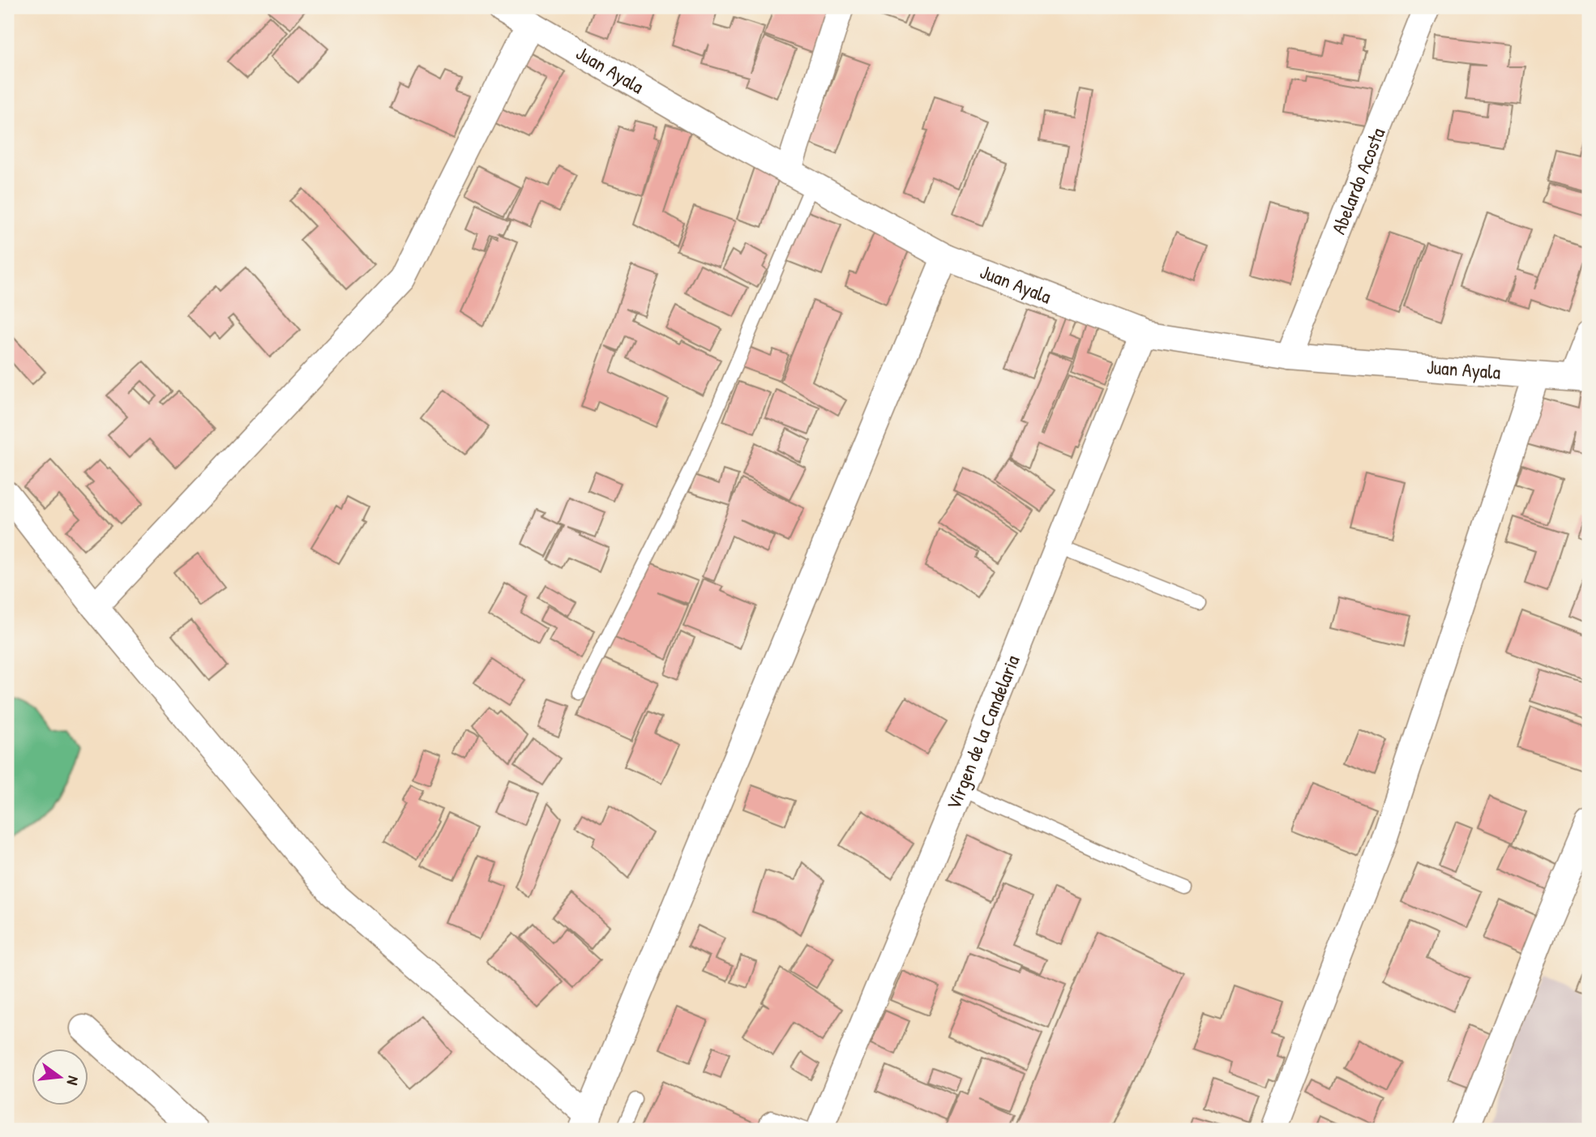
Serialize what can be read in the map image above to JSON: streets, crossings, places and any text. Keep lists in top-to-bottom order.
{
  "streets": {
    "street": ["Juan Ayala", "Abelardo Acosta", "Virgen de la Candelaria"]
  },
  "crossings": [
    ["Juan Ayala", "Abelardo Acosta"],
    ["Juan Ayala", "Virgen de la Candelaria"]
  ],
  "north": "right"
}
